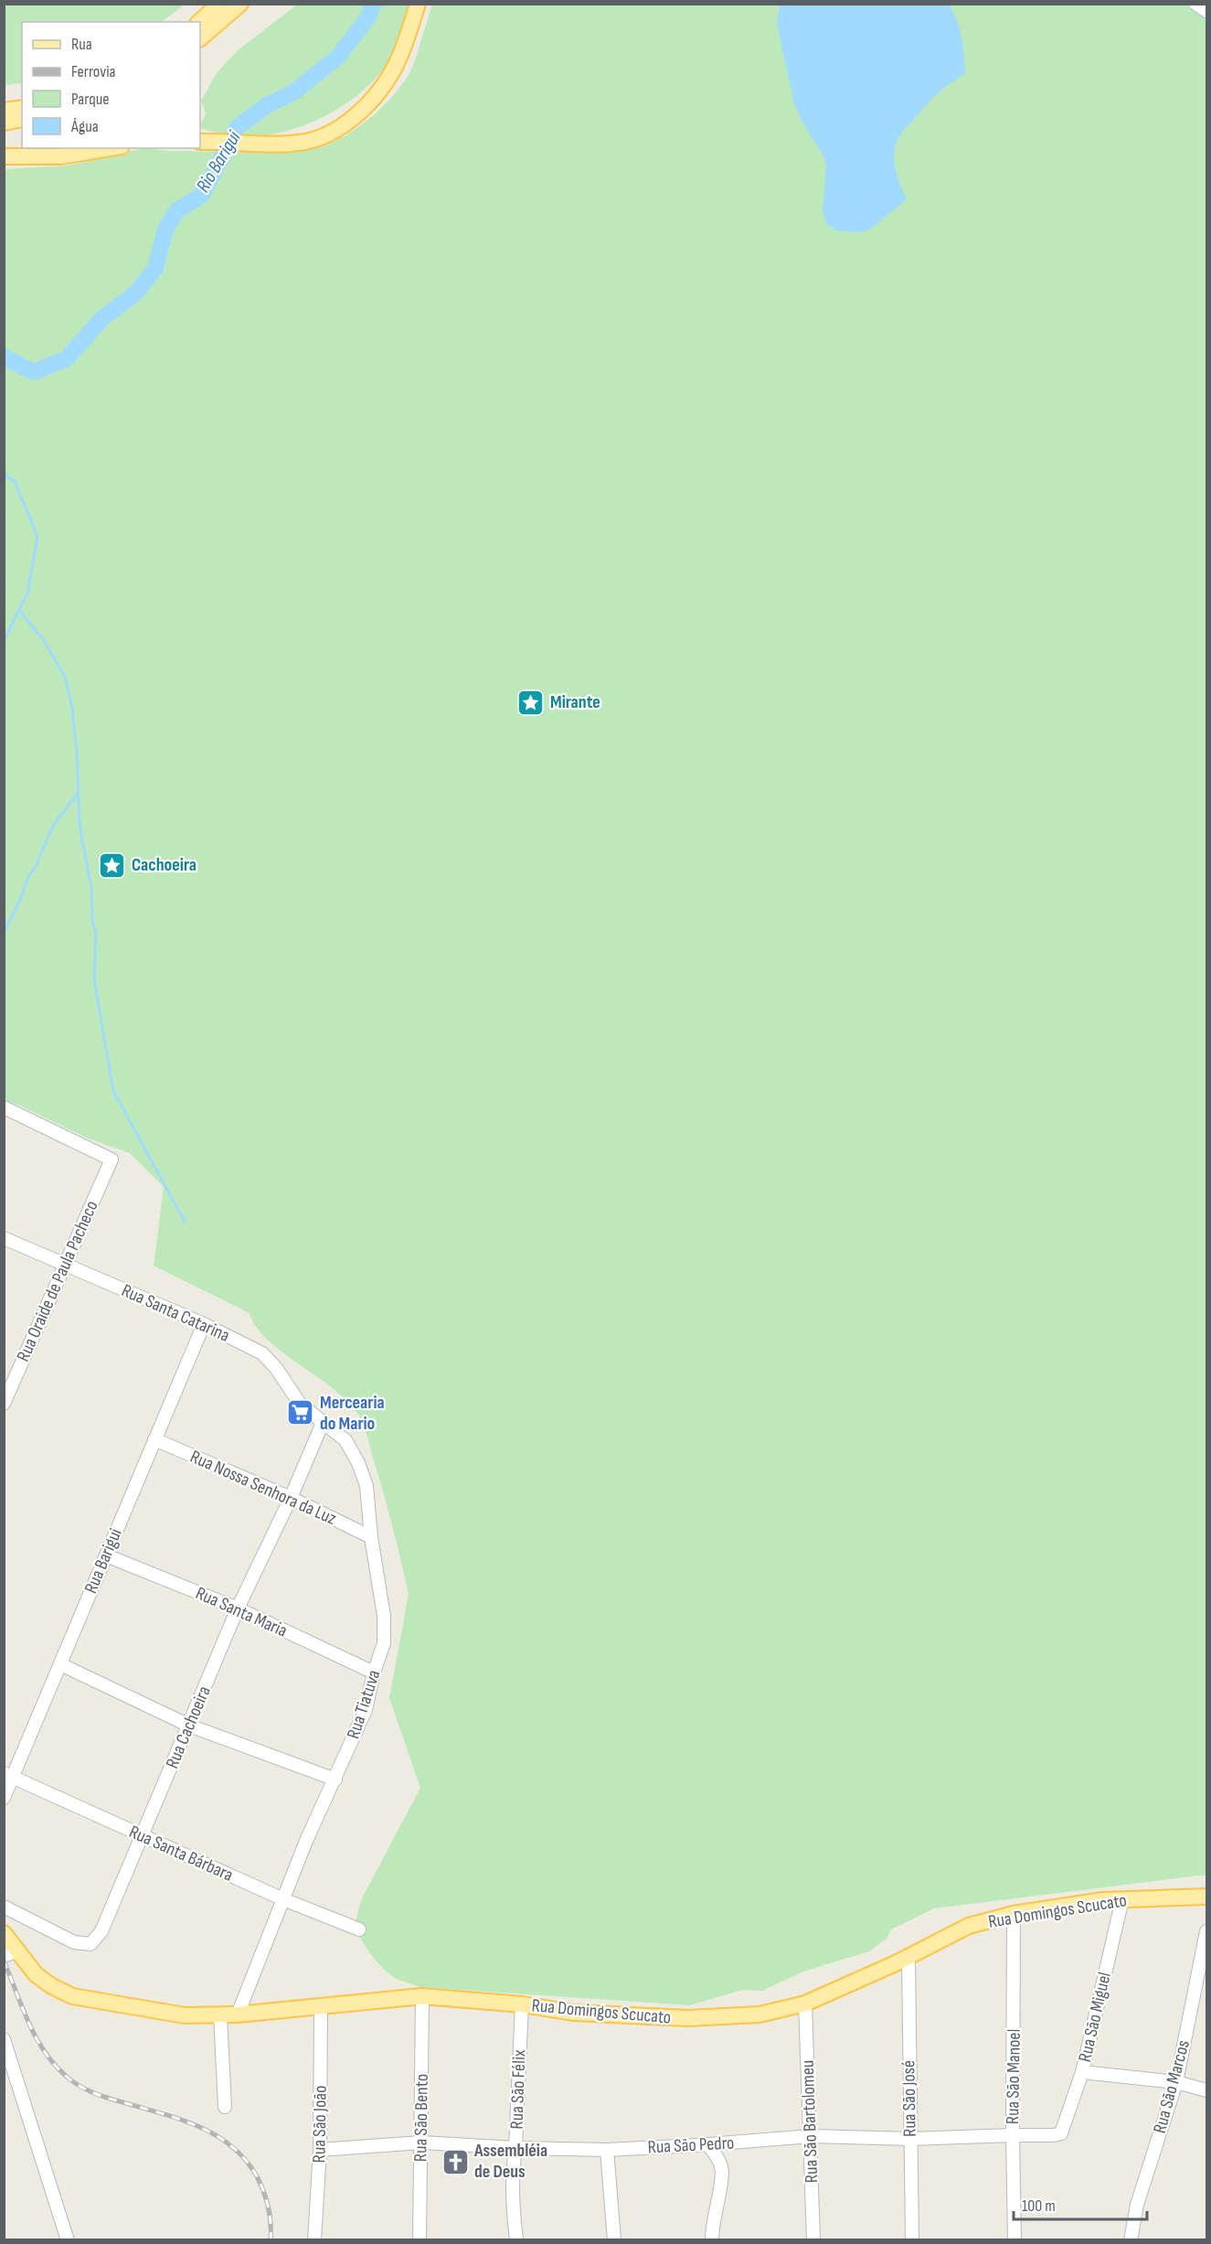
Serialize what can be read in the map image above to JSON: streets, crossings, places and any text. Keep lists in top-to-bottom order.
{
  "streets": {
    "main road": ["Rua Domingos Scucato"],
    "street": [
      "Rua Oraide de Paula Pacheco",
      "Rua Santa Catarina",
      "Rua Nossa Senhora da Luz",
      "Rua Barigui",
      "Rua Santa Maria",
      "Rua Tiatuva",
      "Rua Cachoeira",
      "Rua Santa Bárbara",
      "Rua São Miguel",
      "Rua São Manoel",
      "Rua São Marcos",
      "Rua São Félix",
      "Rua São José",
      "Rua São Bento",
      "Rua São Bartolomeu",
      "Rua São João",
      "Rua São Pedro"
    ]
  },
  "crossings": [
    ["Rua Oraide de Paula Pacheco", "Rua Santa Catarina"],
    ["Rua Santa Catarina", "Rua Barigui"],
    ["Rua Santa Catarina", "Rua Tiatuva"],
    ["Rua Santa Catarina", "Rua Cachoeira"],
    ["Rua Nossa Senhora da Luz", "Rua Barigui"],
    ["Rua Nossa Senhora da Luz", "Rua Tiatuva"],
    ["Rua Nossa Senhora da Luz", "Rua Cachoeira"],
    ["Rua Barigui", "Rua Santa Maria"],
    ["Rua Barigui", "Rua Santa Bárbara"],
    ["Rua Santa Maria", "Rua Tiatuva"],
    ["Rua Santa Maria", "Rua Cachoeira"],
    ["Rua Tiatuva", "Rua Cachoeira"],
    ["Rua Tiatuva", "Rua Santa Bárbara"],
    ["Rua Tiatuva", "Rua Domingos Scucato"],
    ["Rua Cachoeira", "Rua Santa Bárbara"],
    ["Rua Domingos Scucato", "Rua São Miguel"],
    ["Rua Domingos Scucato", "Rua São Manoel"],
    ["Rua Domingos Scucato", "Rua São Félix"],
    ["Rua Domingos Scucato", "Rua São José"],
    ["Rua Domingos Scucato", "Rua São Bento"],
    ["Rua Domingos Scucato", "Rua São Bartolomeu"],
    ["Rua Domingos Scucato", "Rua São João"],
    ["Rua São Miguel", "Rua São Pedro"],
    ["Rua São Manoel", "Rua São Pedro"],
    ["Rua São Félix", "Rua São Pedro"],
    ["Rua São José", "Rua São Pedro"],
    ["Rua São Bento", "Rua São Pedro"],
    ["Rua São Bartolomeu", "Rua São Pedro"],
    ["Rua São João", "Rua São Pedro"]
  ],
  "water": ["Rio Barigui"],
  "places": {
    "place": ["Mirante", "Cachoeira"],
    "supermarket": ["Mercearia do Mario"],
    "church": ["Assembléia de Deus"]
  },
  "legend": [
    "Rua",
    "Ferrovia",
    "Parque",
    "Água"
  ],
  "scale_bar": "100 m"
}
